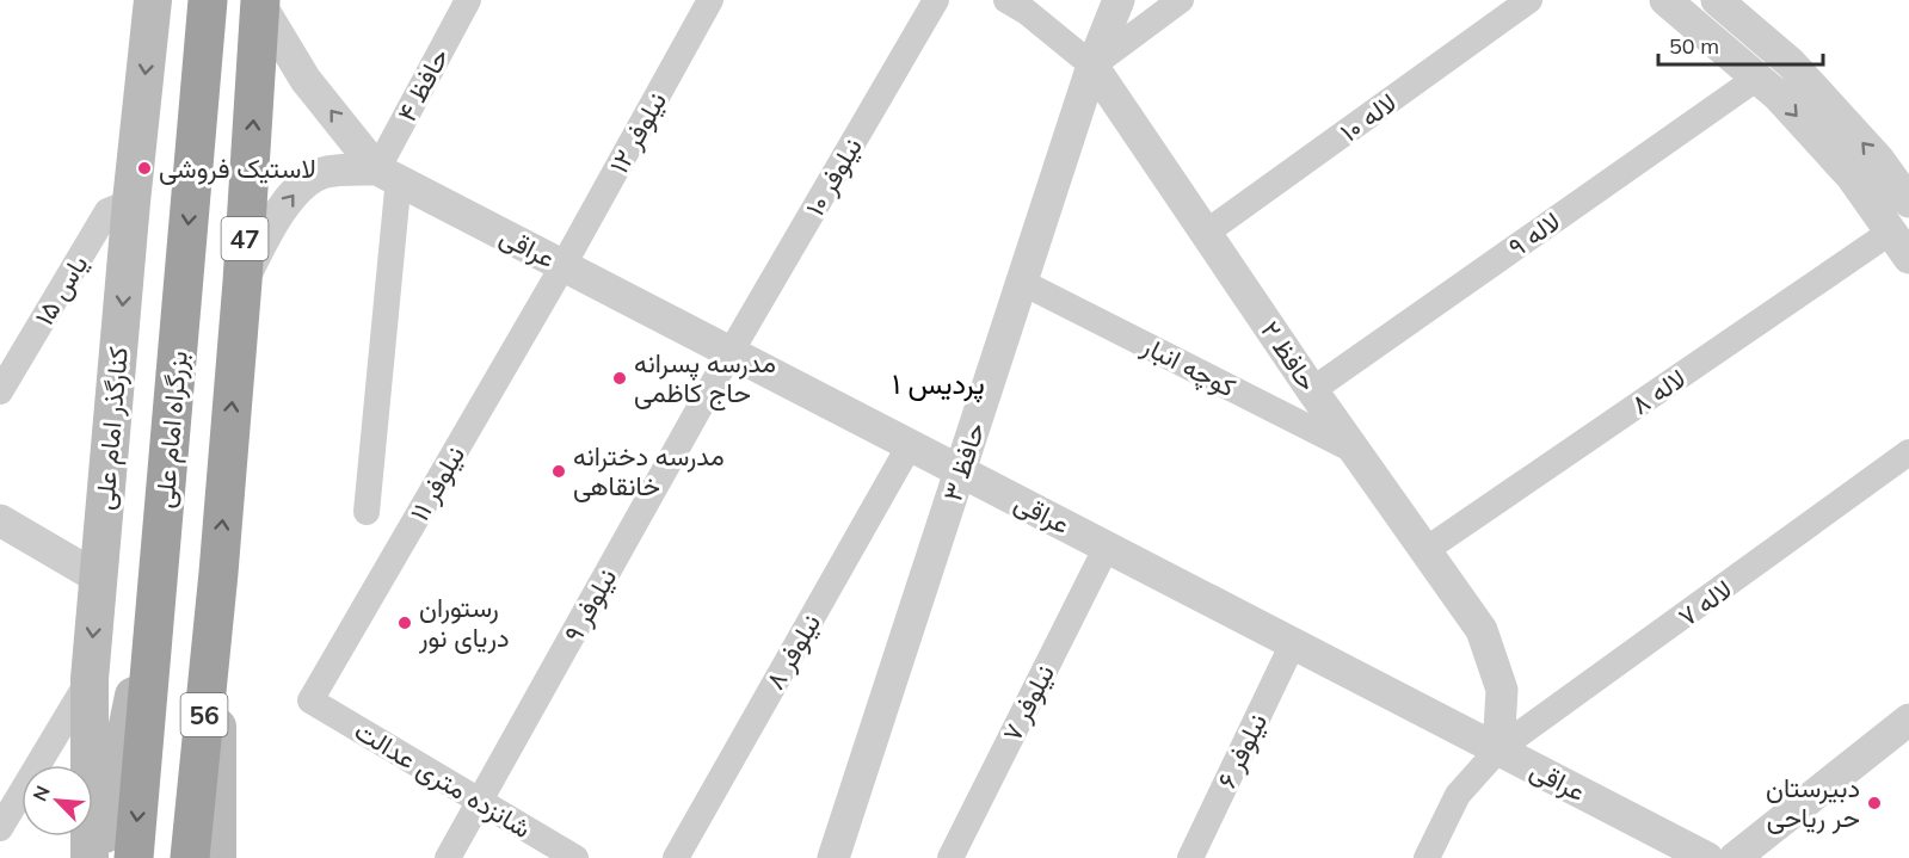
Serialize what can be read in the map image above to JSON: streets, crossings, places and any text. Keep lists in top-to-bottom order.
{
  "streets": {
    "highway": ["47", "بزرگراه امام علی", "56"],
    "main road": ["کنارگذر امام علی"],
    "street": [
      "حافظ ۴",
      "لاله ۱۰",
      "نیلوفر ۱۲",
      "نیلوفر ۱۰",
      "لاله ۹",
      "عراقی",
      "یاس ۱۵",
      "حافظ ۲",
      "کوچه انبار",
      "لاله ۸",
      "حافظ ۳",
      "نیلوفر ۱۱",
      "لاله ۷",
      "نیلوفر ۹",
      "نیلوفر ۸",
      "نیلوفر ۷",
      "نیلوفر ۶",
      "شانزده متری عدالت"
    ]
  },
  "crossings": [
    ["حافظ ۴", "عراقی"],
    ["لاله ۱۰", "حافظ ۲"],
    ["نیلوفر ۱۲", "عراقی"],
    ["نیلوفر ۱۲", "نیلوفر ۱۱"],
    ["نیلوفر ۱۰", "عراقی"],
    ["نیلوفر ۱۰", "نیلوفر ۹"],
    ["لاله ۹", "حافظ ۲"],
    ["47", "بزرگراه امام علی"],
    ["47", "56"],
    ["عراقی", "حافظ ۲"],
    ["عراقی", "حافظ ۳"],
    ["عراقی", "نیلوفر ۱۱"],
    ["عراقی", "لاله ۷"],
    ["عراقی", "نیلوفر ۹"],
    ["عراقی", "نیلوفر ۸"],
    ["عراقی", "نیلوفر ۷"],
    ["عراقی", "نیلوفر ۶"],
    ["یاس ۱۵", "کنارگذر امام علی"],
    ["حافظ ۲", "کوچه انبار"],
    ["حافظ ۲", "لاله ۸"],
    ["حافظ ۲", "حافظ ۳"],
    ["حافظ ۲", "لاله ۷"],
    ["کوچه انبار", "حافظ ۳"],
    ["نیلوفر ۱۱", "شانزده متری عدالت"],
    ["نیلوفر ۹", "شانزده متری عدالت"]
  ],
  "districts": ["پردیس ۱"],
  "places": [
    "لاستیک فروشی",
    "مدرسه پسرانه حاج کاظمی",
    "مدرسه دخترانه خانقاهی",
    "رستوران دریای نور",
    "دبیرستان حر ریاحی"
  ],
  "scale_bar": "50 m",
  "north": "top left"
}
